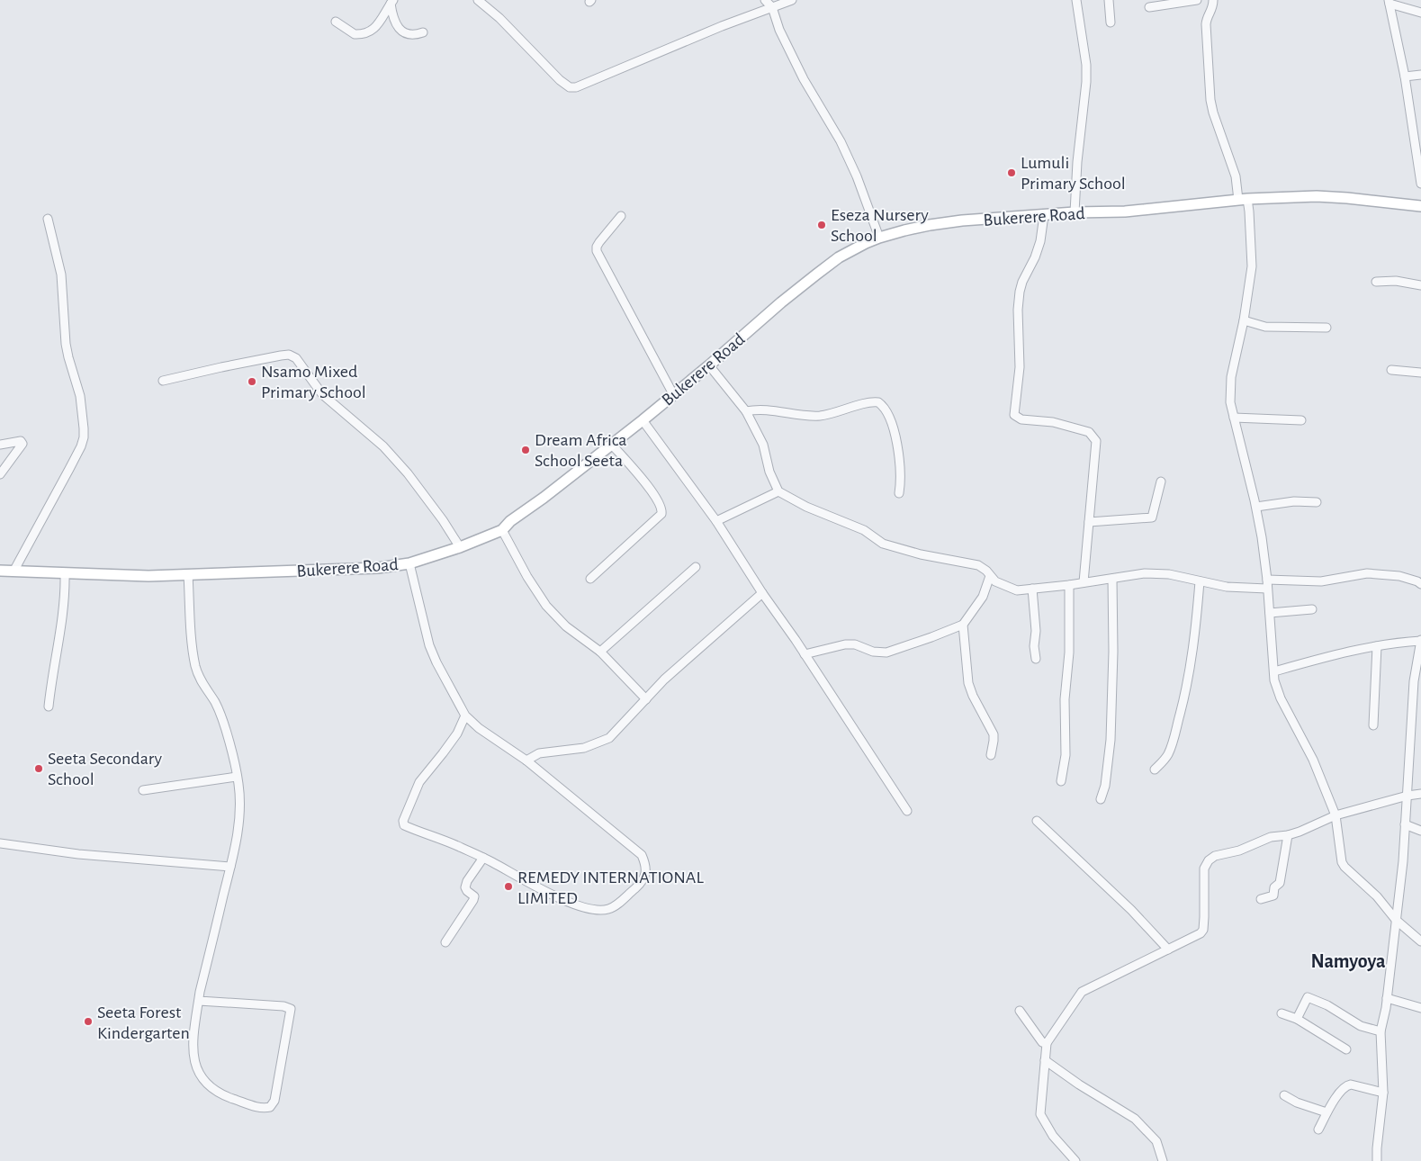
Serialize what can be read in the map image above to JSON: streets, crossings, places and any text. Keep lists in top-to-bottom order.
{
  "streets": {
    "main road": ["Bukerere Road"]
  },
  "districts": ["Namyoya"],
  "places": [
    "Lumuli Primary School",
    "Eseza Nursery School",
    "Nsamo Mixed Primary School",
    "Dream Africa School Seeta",
    "Seeta Secondary School",
    "REMEDY INTERNATIONAL LIMITED",
    "Seeta Forest Kindergarten"
  ]
}
